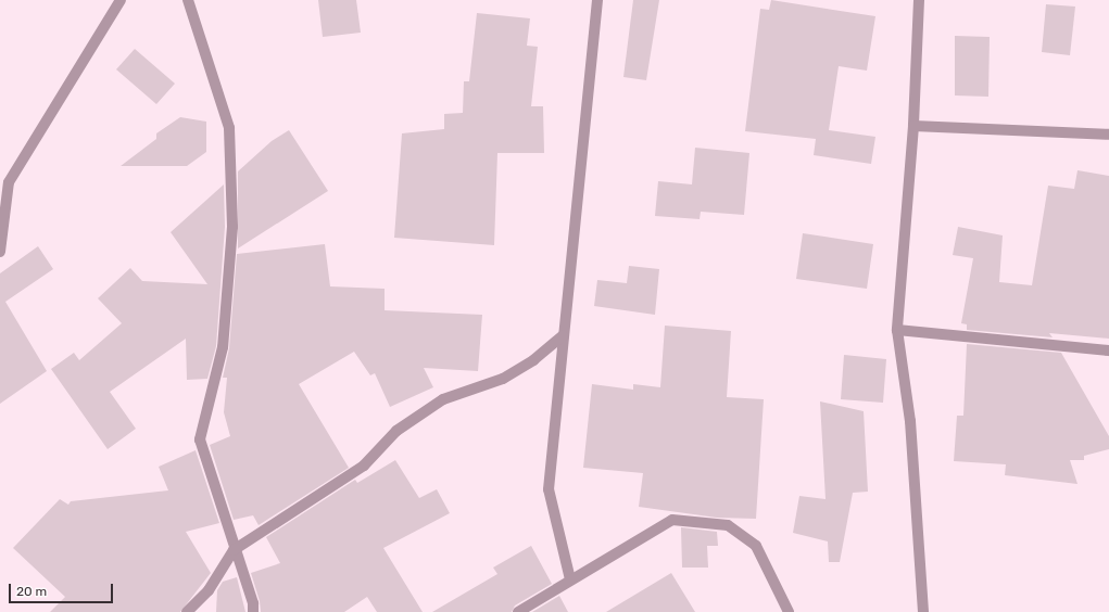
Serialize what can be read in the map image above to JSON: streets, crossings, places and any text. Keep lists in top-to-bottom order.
{
  "scale_bar": "20 m"
}
